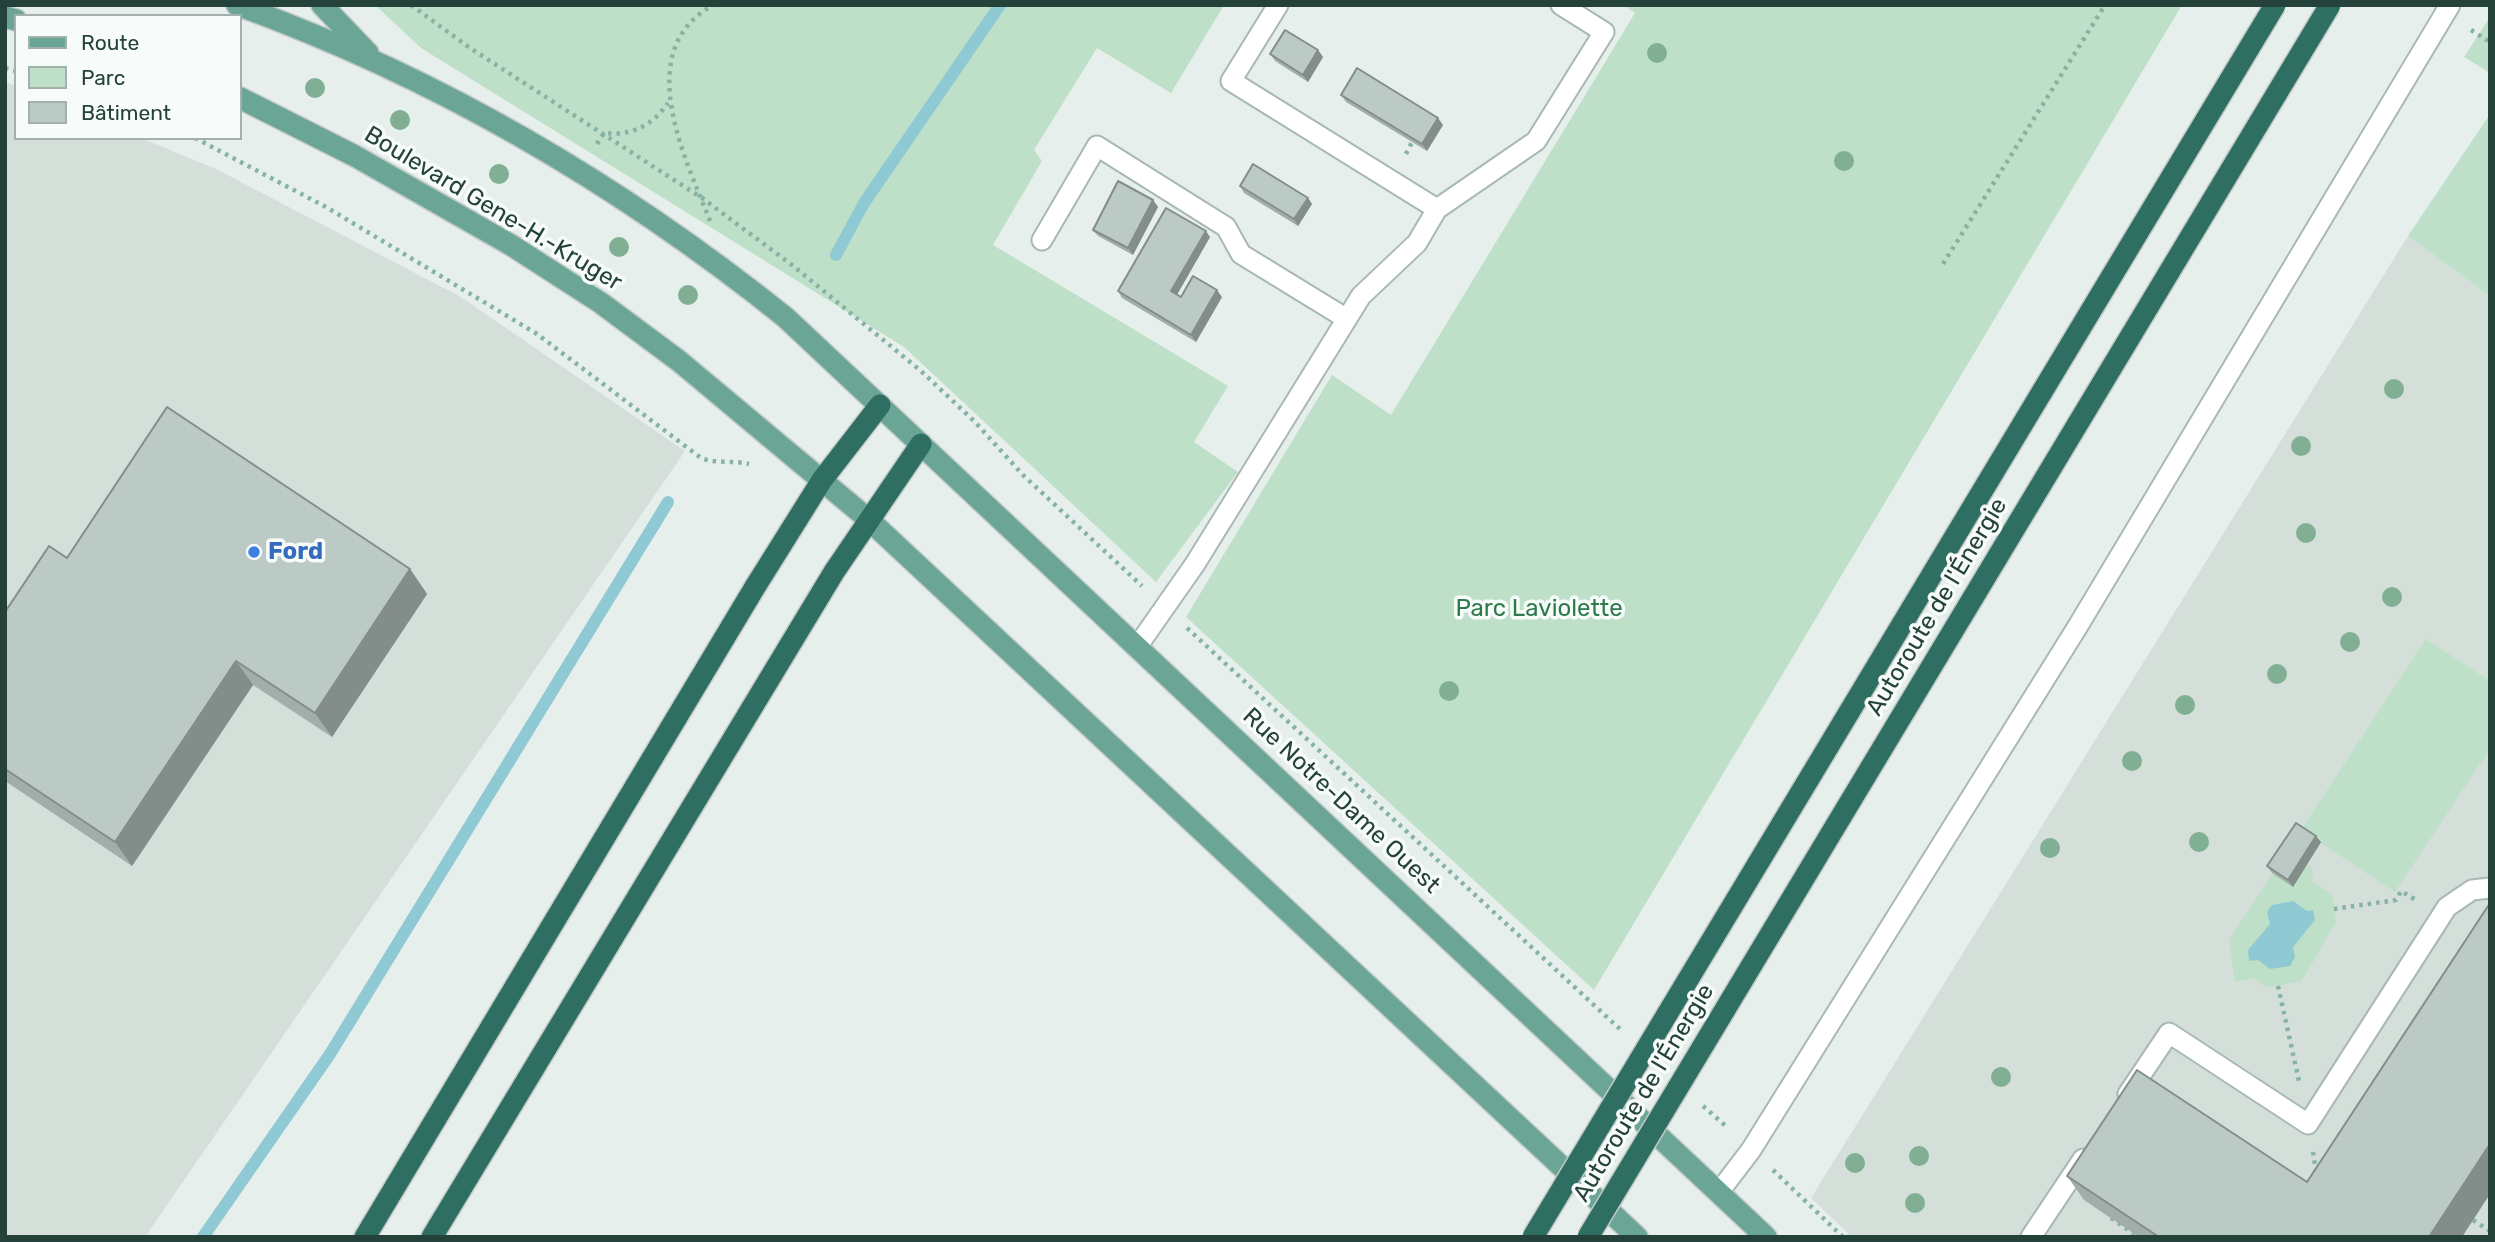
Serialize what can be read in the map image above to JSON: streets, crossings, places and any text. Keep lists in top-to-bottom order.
{
  "streets": {
    "highway": ["Autoroute de l'Énergie"],
    "main road": ["Boulevard Gene-H.-Kruger", "Rue Notre-Dame Ouest"]
  },
  "parks": ["Parc Laviolette"],
  "places": ["Ford"],
  "legend": ["Route", "Parc", "Bâtiment"]
}
